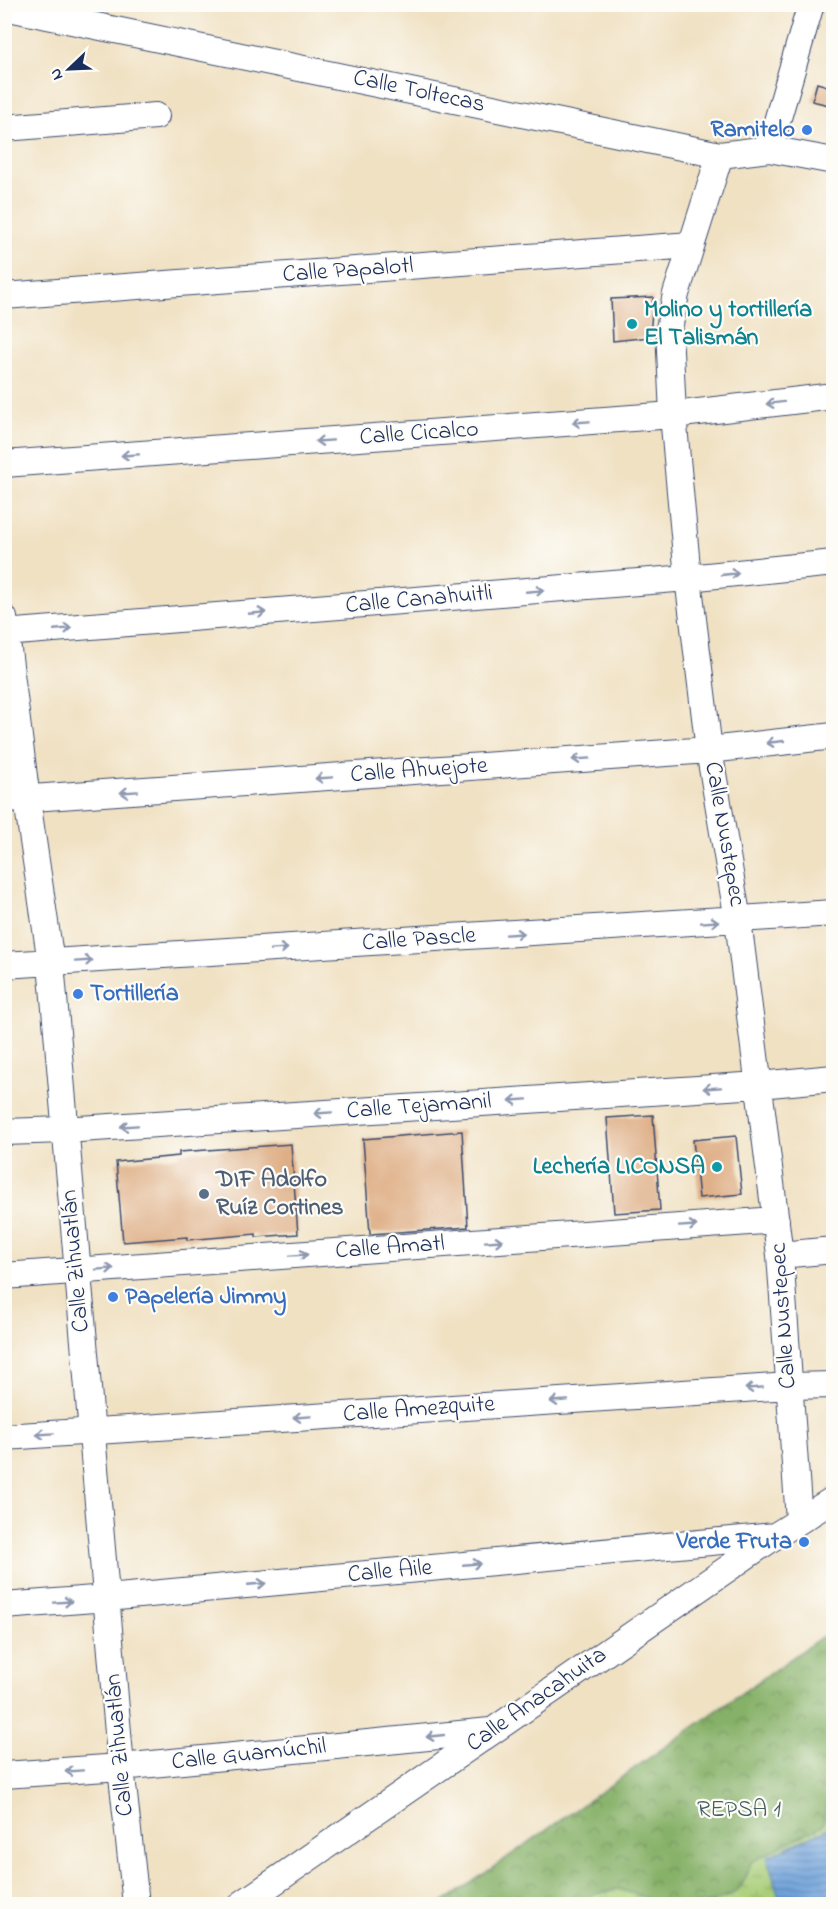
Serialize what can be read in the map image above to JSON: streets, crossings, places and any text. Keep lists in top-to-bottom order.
{
  "streets": {
    "street": [
      "Calle Toltecas",
      "Calle Papalotl",
      "Calle Cicalco",
      "Calle Canahuitli",
      "Calle Ahuejote",
      "Calle Nustepec",
      "Calle Pascle",
      "Calle Tejamanil",
      "Calle Amatl",
      "Calle Zihuatlán",
      "Calle Amezquite",
      "Calle Aile",
      "Calle Anacahuita",
      "Calle Guamúchil"
    ]
  },
  "crossings": [
    ["Calle Toltecas", "Calle Nustepec"],
    ["Calle Papalotl", "Calle Nustepec"],
    ["Calle Cicalco", "Calle Nustepec"],
    ["Calle Canahuitli", "Calle Nustepec"],
    ["Calle Canahuitli", "Calle Zihuatlán"],
    ["Calle Ahuejote", "Calle Nustepec"],
    ["Calle Ahuejote", "Calle Zihuatlán"],
    ["Calle Nustepec", "Calle Pascle"],
    ["Calle Nustepec", "Calle Tejamanil"],
    ["Calle Nustepec", "Calle Amatl"],
    ["Calle Nustepec", "Calle Amezquite"],
    ["Calle Nustepec", "Calle Anacahuita"],
    ["Calle Pascle", "Calle Zihuatlán"],
    ["Calle Tejamanil", "Calle Zihuatlán"],
    ["Calle Amatl", "Calle Zihuatlán"],
    ["Calle Zihuatlán", "Calle Amezquite"],
    ["Calle Zihuatlán", "Calle Aile"],
    ["Calle Zihuatlán", "Calle Guamúchil"],
    ["Calle Aile", "Calle Anacahuita"],
    ["Calle Anacahuita", "Calle Guamúchil"]
  ],
  "one_way": [
    "Calle Cicalco",
    "Calle Canahuitli",
    "Calle Ahuejote",
    "Calle Pascle",
    "Calle Tejamanil",
    "Calle Amatl",
    "Calle Amezquite",
    "Calle Aile",
    "Calle Guamúchil"
  ],
  "parks": ["REPSA 1"],
  "places": [
    "Ramitelo",
    "Molino y tortillería El Talismán",
    "Tortillería",
    "Lechería LICONSA",
    "DIF Adolfo Ruíz Cortines",
    "Papelería Jimmy",
    "Verde Fruta"
  ],
  "north": "bottom left"
}
